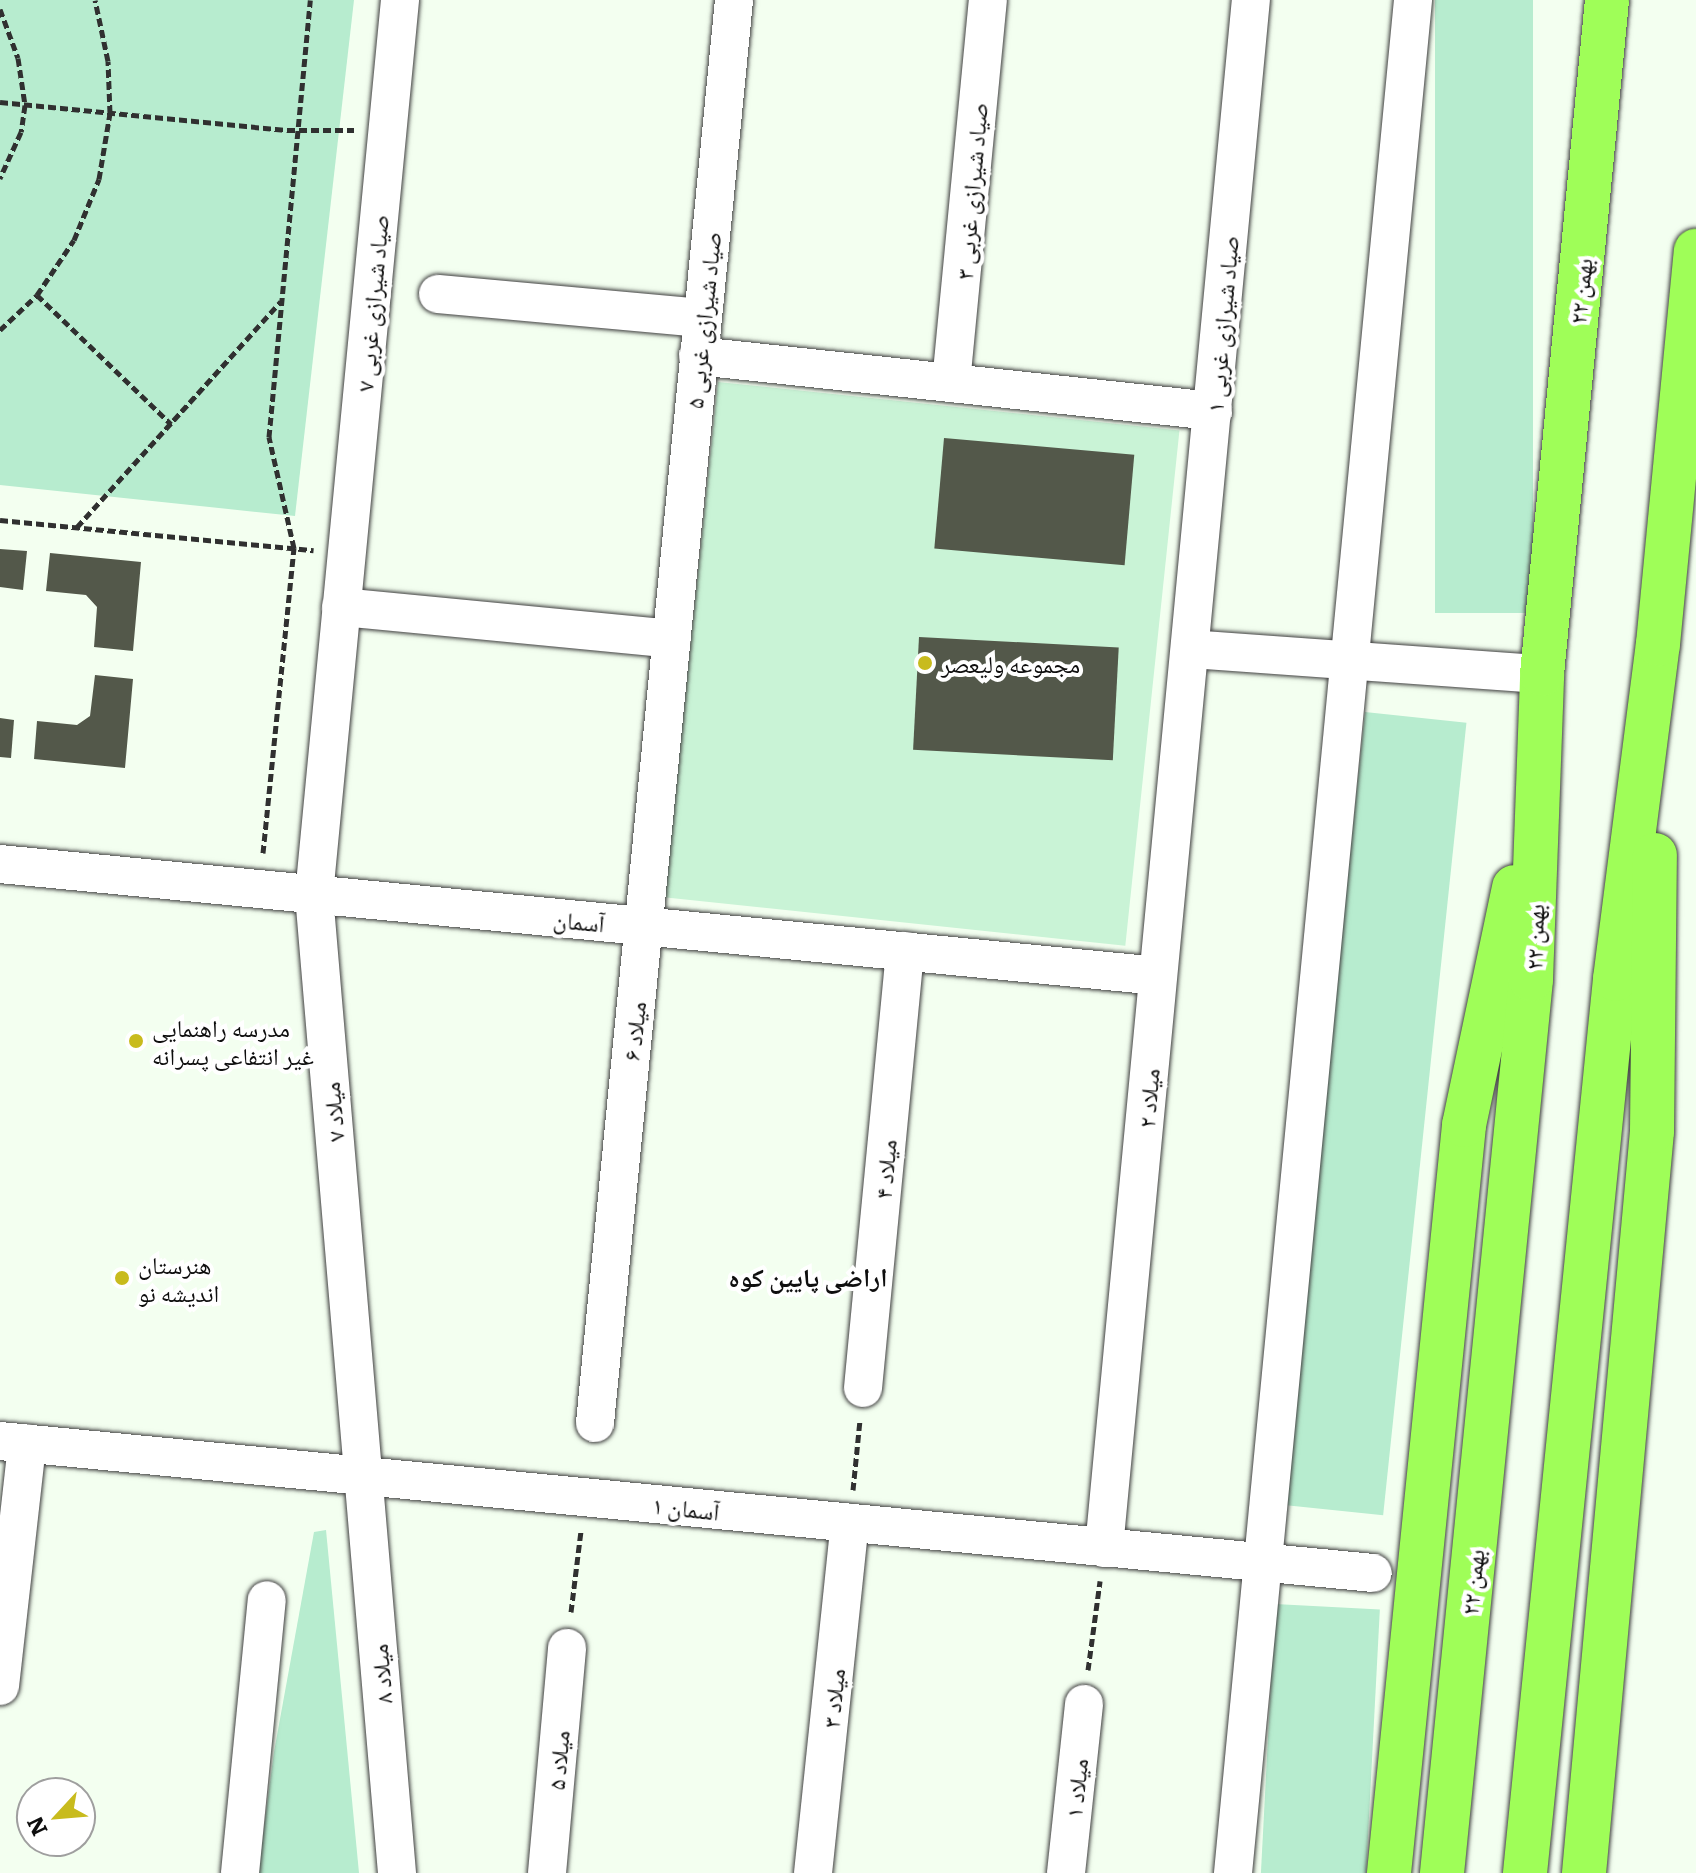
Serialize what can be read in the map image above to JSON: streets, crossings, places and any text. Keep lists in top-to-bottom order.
{
  "streets": {
    "highway": ["۲۲ بهمن"],
    "street": [
      "صیاد شیرازی غربی ۳",
      "صیاد شیرازی غربی ۷",
      "صیاد شیرازی غربی ۵",
      "صیاد شیرازی غربی ۱",
      "آسمان",
      "میلاد ۶",
      "میلاد ۲",
      "میلاد ۷",
      "میلاد ۴",
      "آسمان ۱",
      "میلاد ۸",
      "میلاد ۳",
      "میلاد ۵",
      "میلاد ۱"
    ]
  },
  "crossings": [
    ["صیاد شیرازی غربی ۷", "میلاد ۷"],
    ["صیاد شیرازی غربی ۵", "میلاد ۶"],
    ["صیاد شیرازی غربی ۱", "میلاد ۲"],
    ["آسمان", "میلاد ۶"],
    ["آسمان", "میلاد ۲"],
    ["آسمان", "میلاد ۷"],
    ["آسمان", "میلاد ۴"],
    ["میلاد ۲", "آسمان ۱"],
    ["میلاد ۷", "آسمان ۱"],
    ["میلاد ۷", "میلاد ۸"],
    ["آسمان ۱", "میلاد ۸"],
    ["آسمان ۱", "میلاد ۳"]
  ],
  "districts": ["اراضی پایین کوه"],
  "places": ["مجموعه ولیعصر", "مدرسه راهنمایی غیر انتفاعی پسرانه", "هنرستان اندیشه نو"],
  "north": "bottom left"
}
